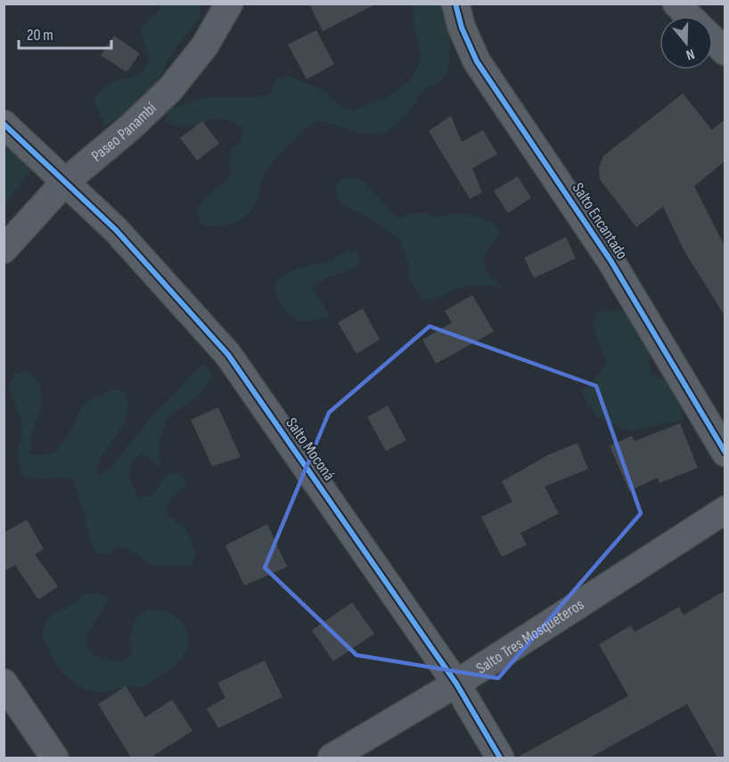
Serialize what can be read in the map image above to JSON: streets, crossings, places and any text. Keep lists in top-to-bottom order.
{
  "streets": {
    "street": [
      "Paseo Panambí",
      "Salto Encantado",
      "Salto Moconá",
      "Salto Tres Mosqueteros"
    ]
  },
  "crossings": [
    ["Paseo Panambí", "Salto Moconá"],
    ["Salto Moconá", "Salto Tres Mosqueteros"]
  ],
  "scale_bar": "20 m",
  "north": "bottom"
}
